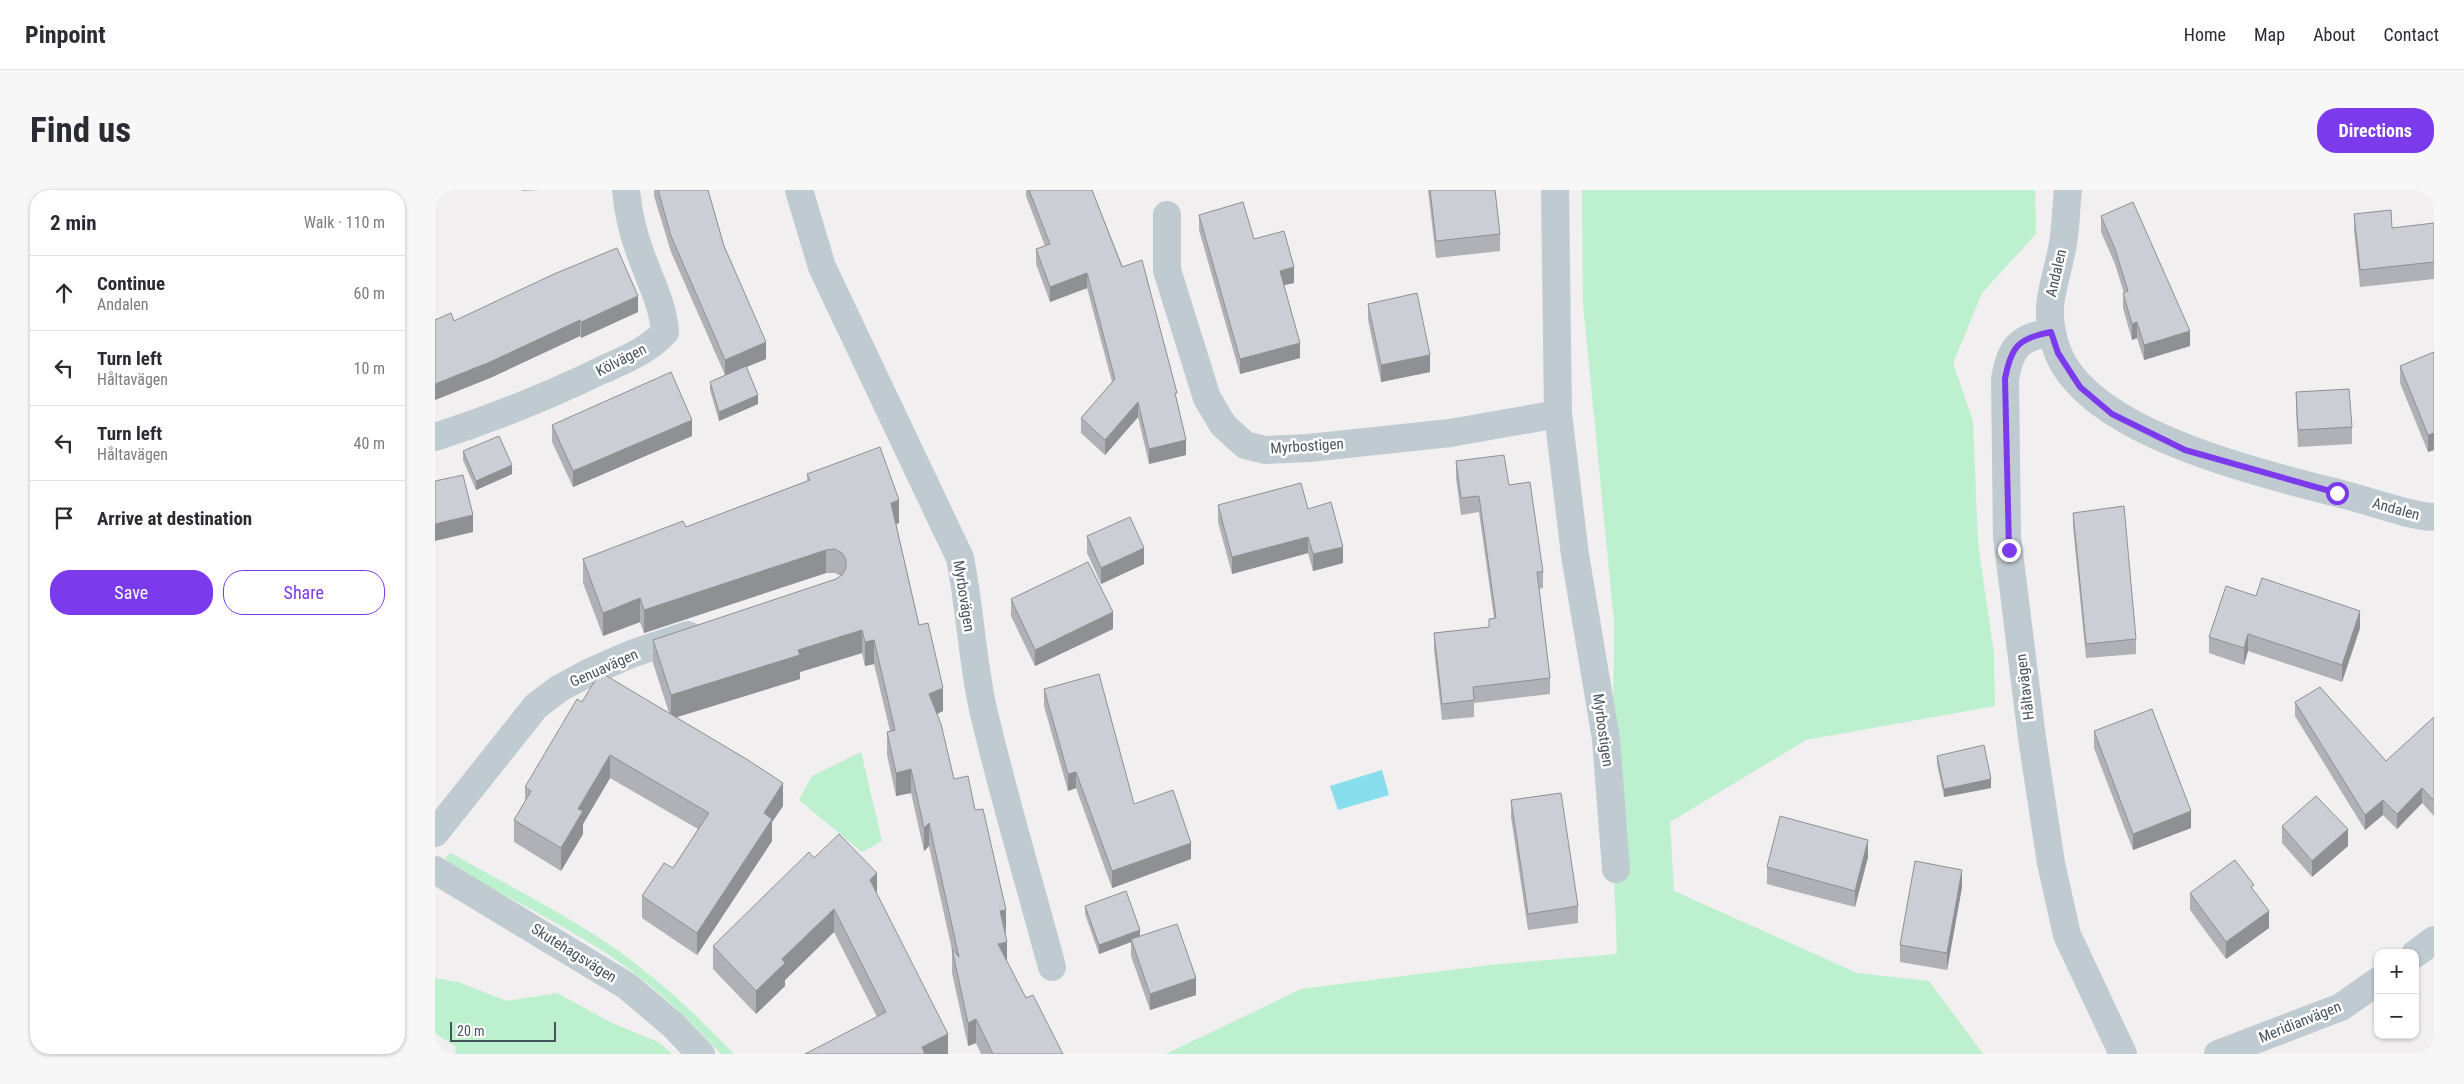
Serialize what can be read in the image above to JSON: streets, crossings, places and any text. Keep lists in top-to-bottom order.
{
  "streets": {
    "street": [
      "Andalen",
      "Kölvägen",
      "Myrbostigen",
      "Myrbovägen",
      "Genuavägen",
      "Håltavägen",
      "Skutehagsvägen",
      "Meridianvägen"
    ]
  },
  "crossings": [
    ["Andalen", "Håltavägen"]
  ],
  "scale_bar": "20 m",
  "page": {
    "header": "Pinpoint",
    "nav": [
      "Home",
      "Map",
      "About",
      "Contact"
    ],
    "buttons": [
      "Directions",
      ["Save", "Share"]
    ],
    "title": "Find us",
    "heading": ["2 min", "Walk · 110 m"],
    "list": [
      ["Continue", "Andalen", "60 m"],
      ["Turn left", "Håltavägen", "10 m"],
      ["Turn left", "Håltavägen", "40 m"],
      "Arrive at destination"
    ],
    "map_buttons": ["+", "−"],
    "scale": "20 m"
  }
}
